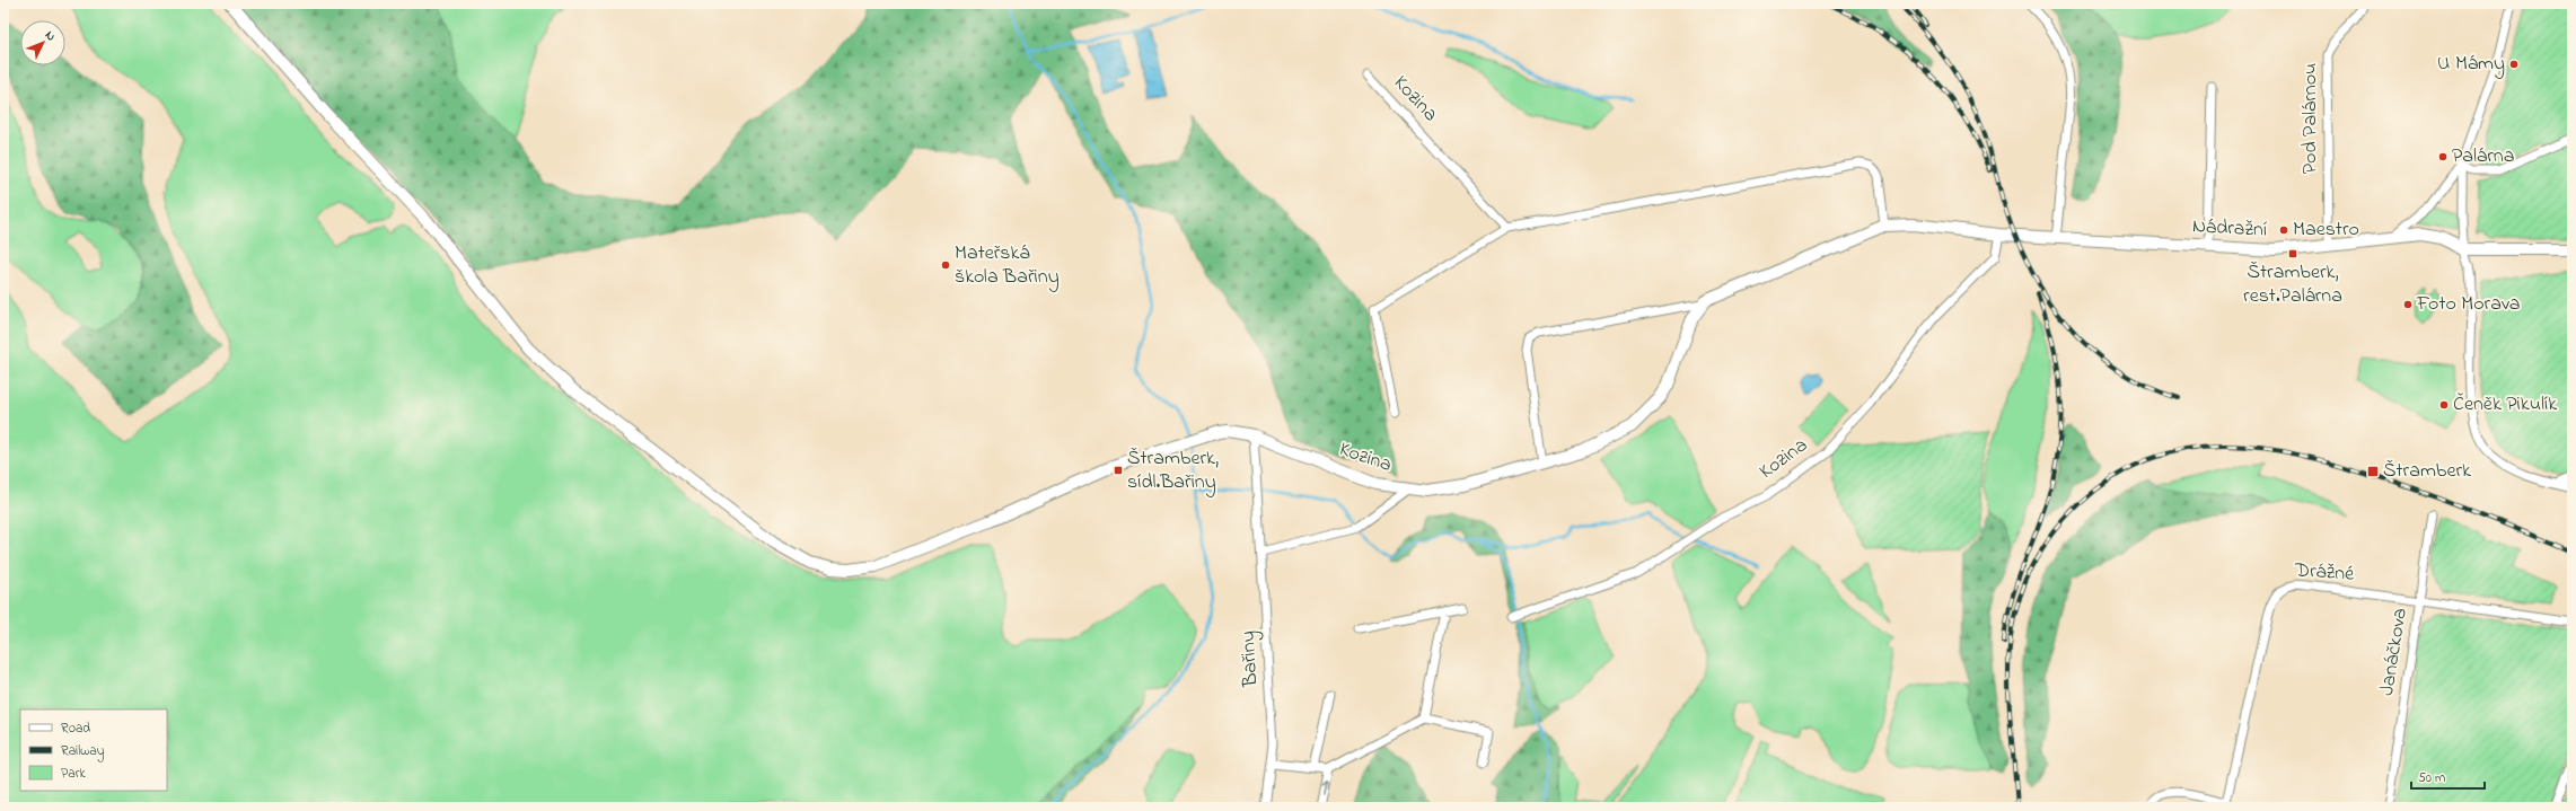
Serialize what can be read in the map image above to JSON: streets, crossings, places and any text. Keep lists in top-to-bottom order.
{
  "streets": {
    "main road": ["Kozina", "Nádražní"],
    "street": [
      "Pod Palárnou",
      "Drážné",
      "Janáčkova",
      "Bařiny"
    ]
  },
  "crossings": [
    ["Kozina", "Nádražní"],
    ["Kozina", "Bařiny"],
    ["Pod Palárnou", "Nádražní"],
    ["Drážné", "Janáčkova"]
  ],
  "places": {
    "other": [
      "U Mámy",
      "Palárna",
      "Maestro",
      "Mateřská škola Bařiny",
      "Foto Morava",
      "Čeněk Pikulík"
    ],
    "transit": ["Štramberk, rest.Palárna", "Štramberk, sídl.Bařiny", "Štramberk"]
  },
  "legend": ["Road", "Railway", "Park"],
  "scale_bar": "50 m",
  "north": "top right"
}
